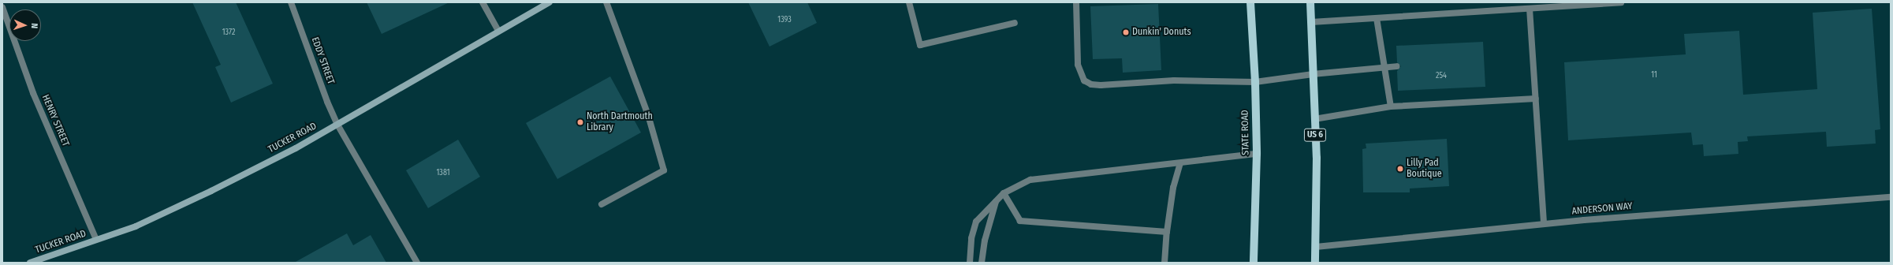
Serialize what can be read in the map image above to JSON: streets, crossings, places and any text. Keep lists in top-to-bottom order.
{
  "streets": {
    "main road": ["STATE ROAD", "US 6", "TUCKER ROAD"],
    "street": ["EDDY STREET", "HENRY STREET", "ANDERSON WAY"]
  },
  "crossings": [
    ["EDDY STREET", "TUCKER ROAD"],
    ["HENRY STREET", "TUCKER ROAD"],
    ["US 6", "ANDERSON WAY"]
  ],
  "places": ["Dunkin' Donuts", "North Dartmouth Library", "Lilly Pad Boutique"],
  "house_numbers": [
    "1393",
    "1372",
    "11",
    "254",
    "1381"
  ],
  "north": "right"
}
